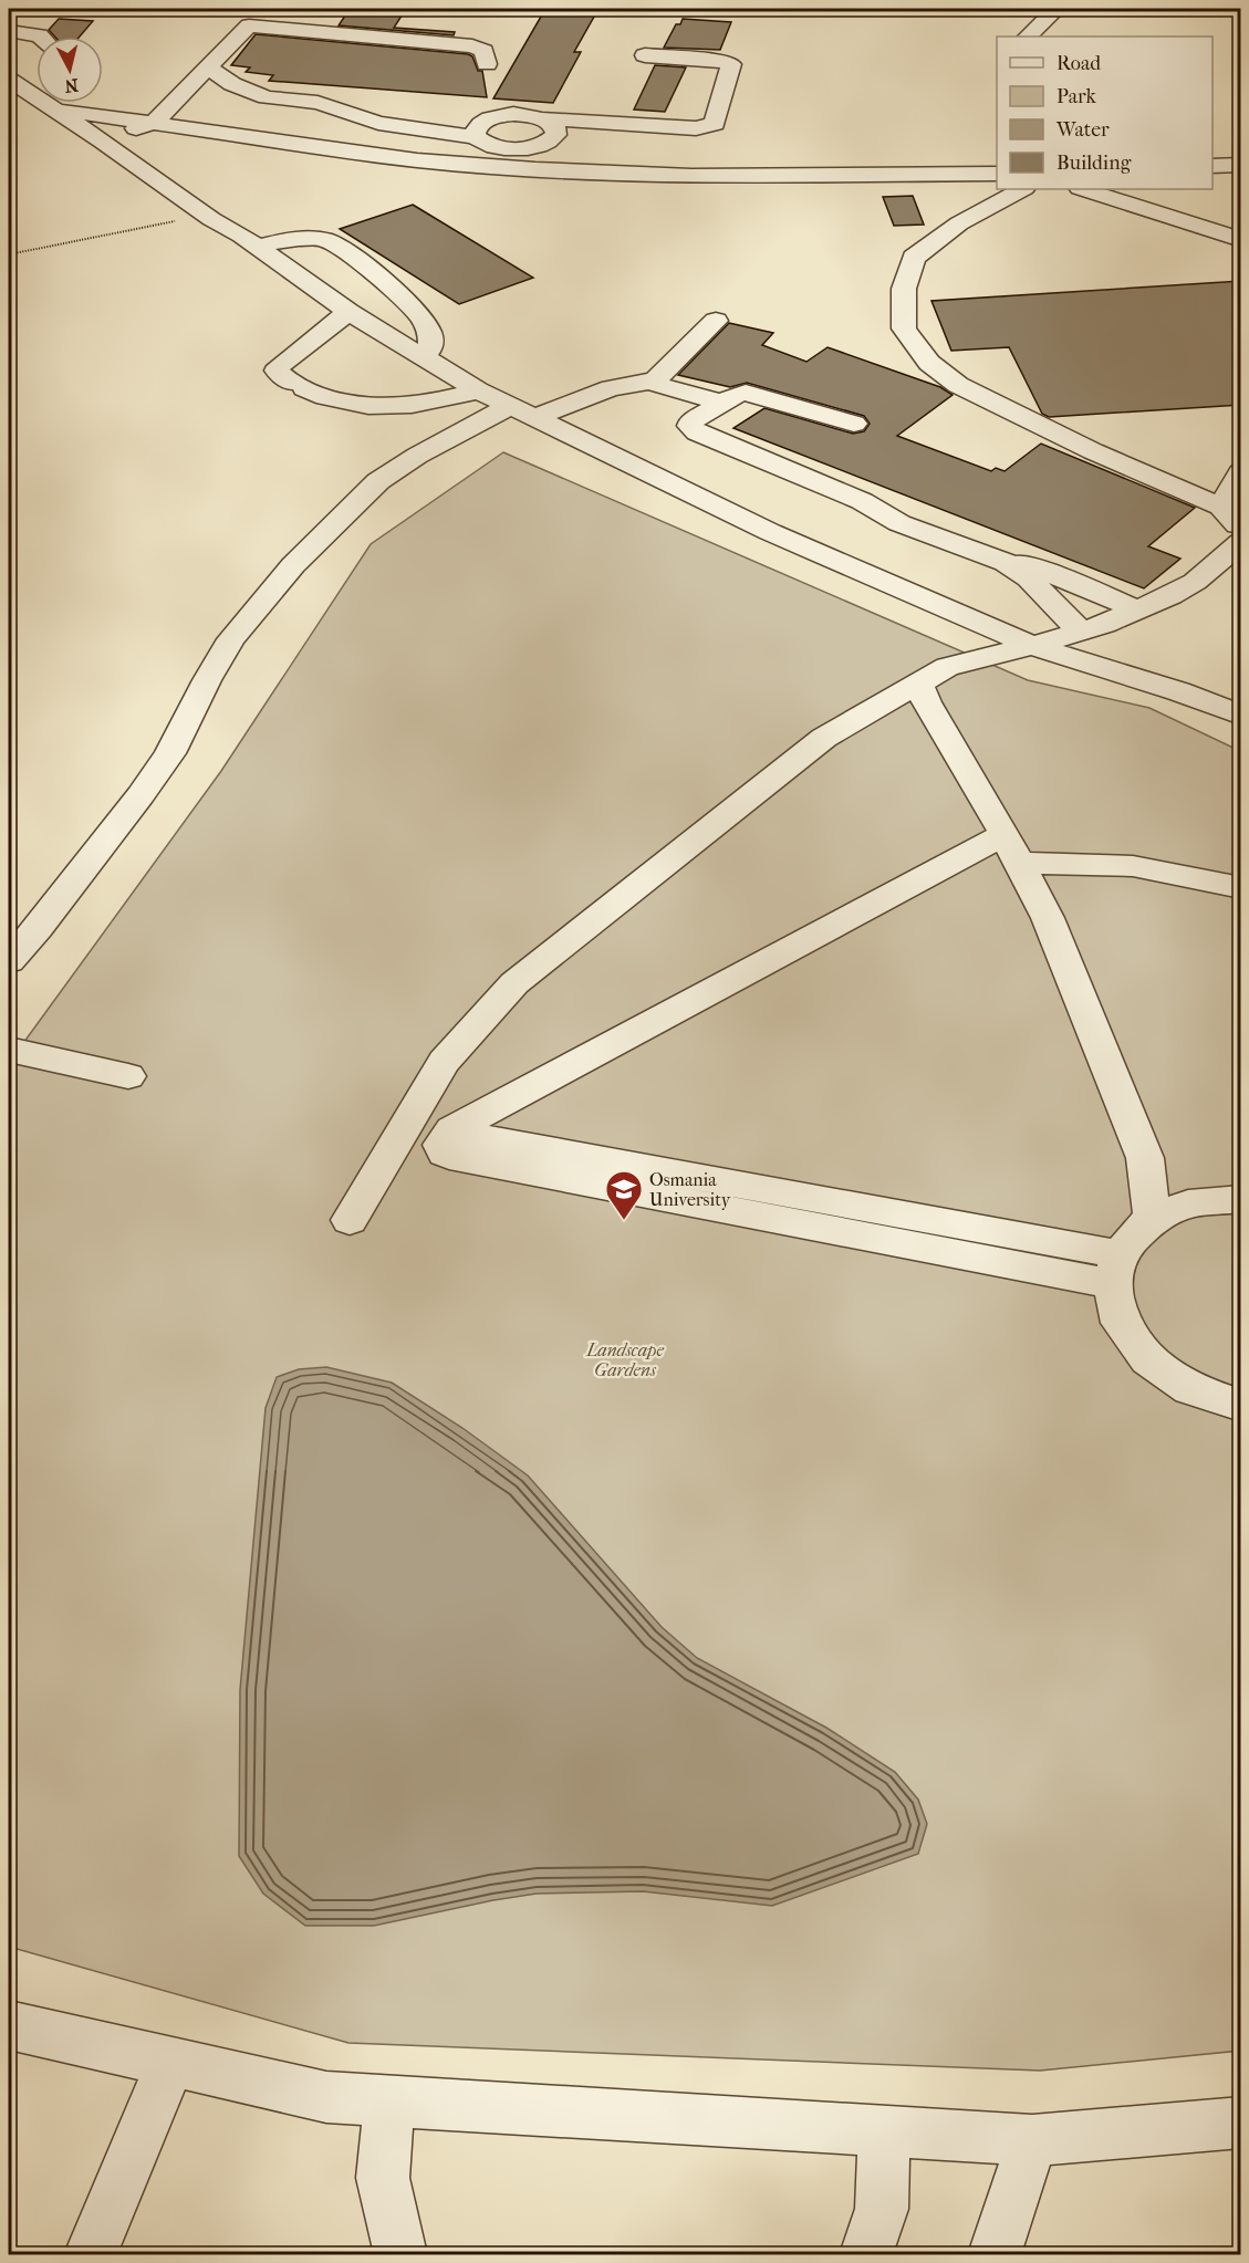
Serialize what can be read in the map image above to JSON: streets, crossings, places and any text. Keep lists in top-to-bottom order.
{
  "parks": ["Landscape Gardens"],
  "places": {
    "school or university": ["Osmania University"]
  },
  "legend": [
    "Road",
    "Park",
    "Water",
    "Building"
  ],
  "north": "bottom"
}
